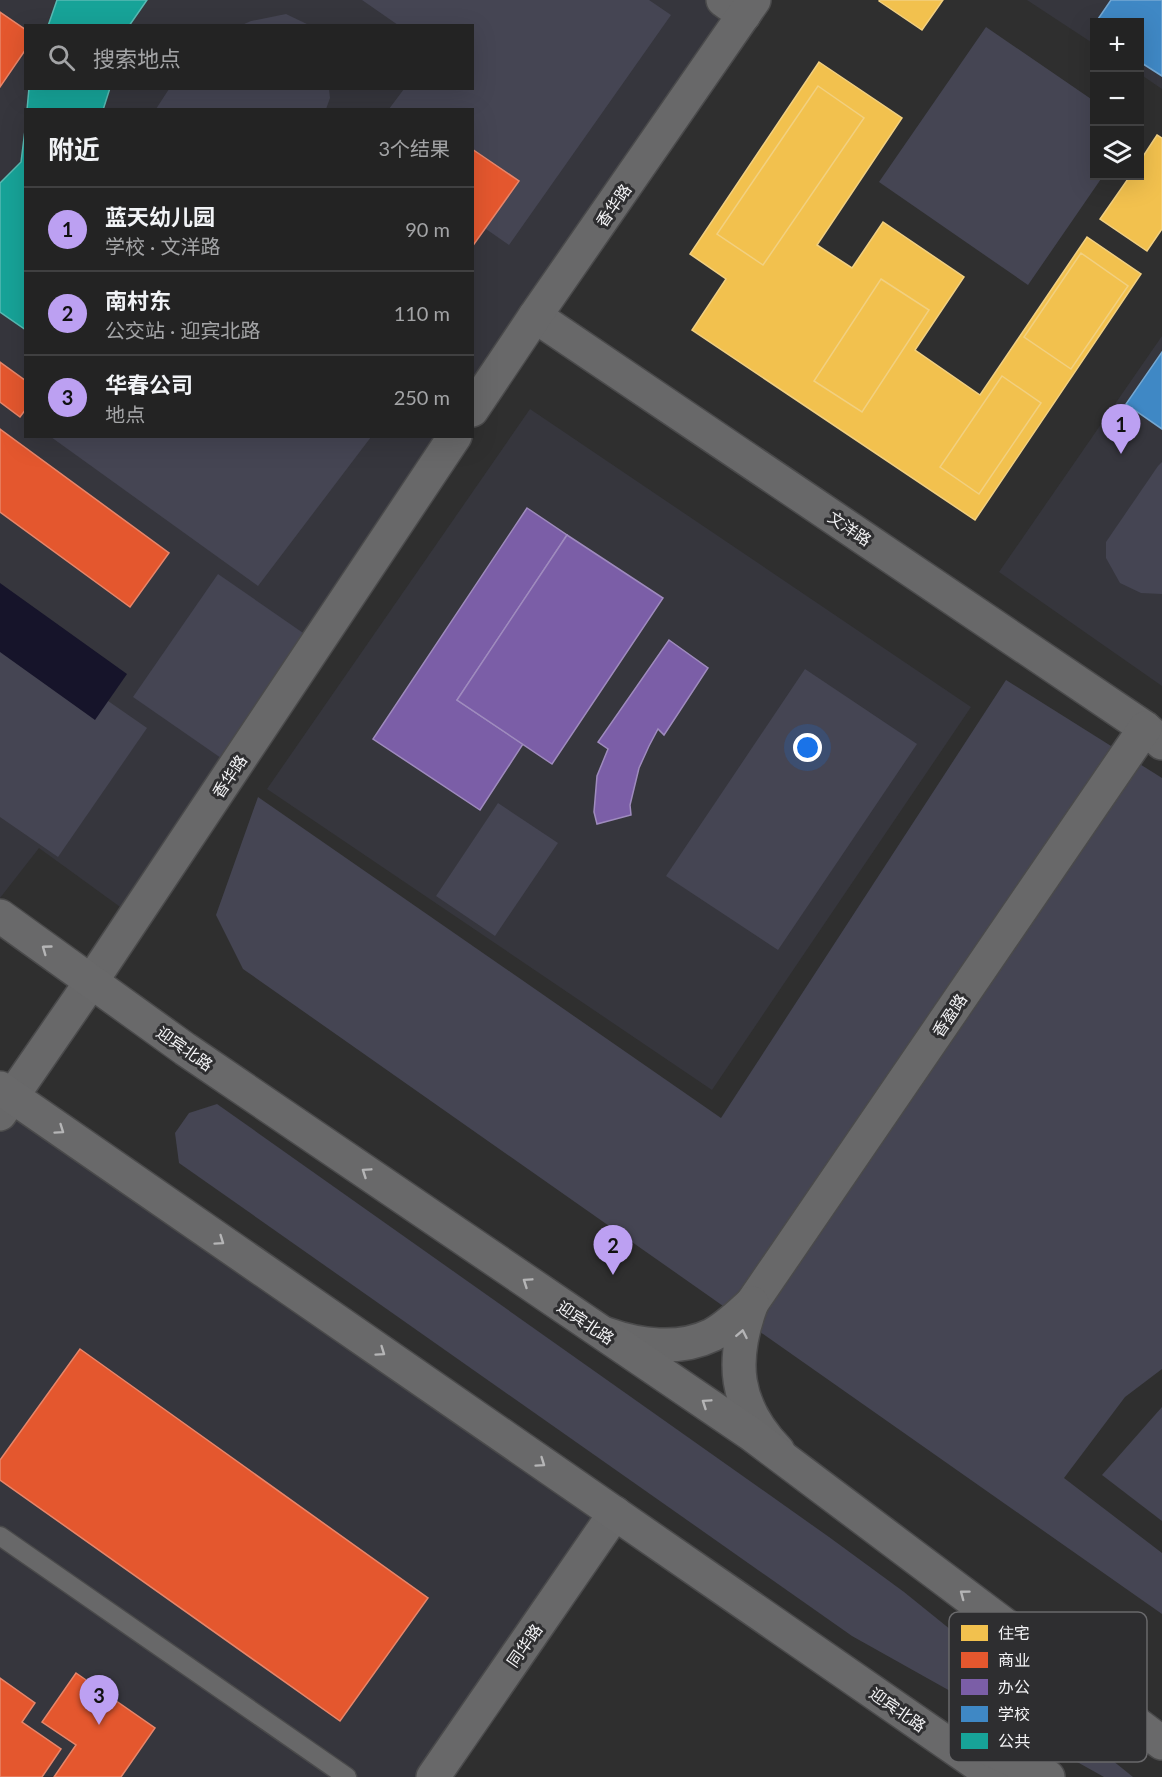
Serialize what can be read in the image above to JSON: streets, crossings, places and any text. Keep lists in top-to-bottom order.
{
  "streets": {
    "main road": ["迎宾北路"],
    "street": [
      "香华路",
      "文洋路",
      "香盈路",
      "同华路"
    ]
  },
  "crossings": [
    ["香华路", "文洋路"],
    ["香华路", "迎宾北路"],
    ["文洋路", "香盈路"],
    ["迎宾北路", "同华路"]
  ],
  "legend": [
    "住宅",
    "商业",
    "办公",
    "学校",
    "公共"
  ],
  "page": {
    "map_buttons": ["+", "−"],
    "search": "搜索地点",
    "heading": ["附近", "3个结果"],
    "list": [
      {
        "mark": "1",
        "name": "蓝天幼儿园",
        "note": "学校 · 文洋路",
        "value": "90 m"
      },
      {
        "mark": "2",
        "name": "南村东",
        "note": "公交站 · 迎宾北路",
        "value": "110 m"
      },
      {
        "mark": "3",
        "name": "华春公司",
        "note": "地点",
        "value": "250 m"
      }
    ],
    "pins": ["1", "2", "3"]
  }
}
